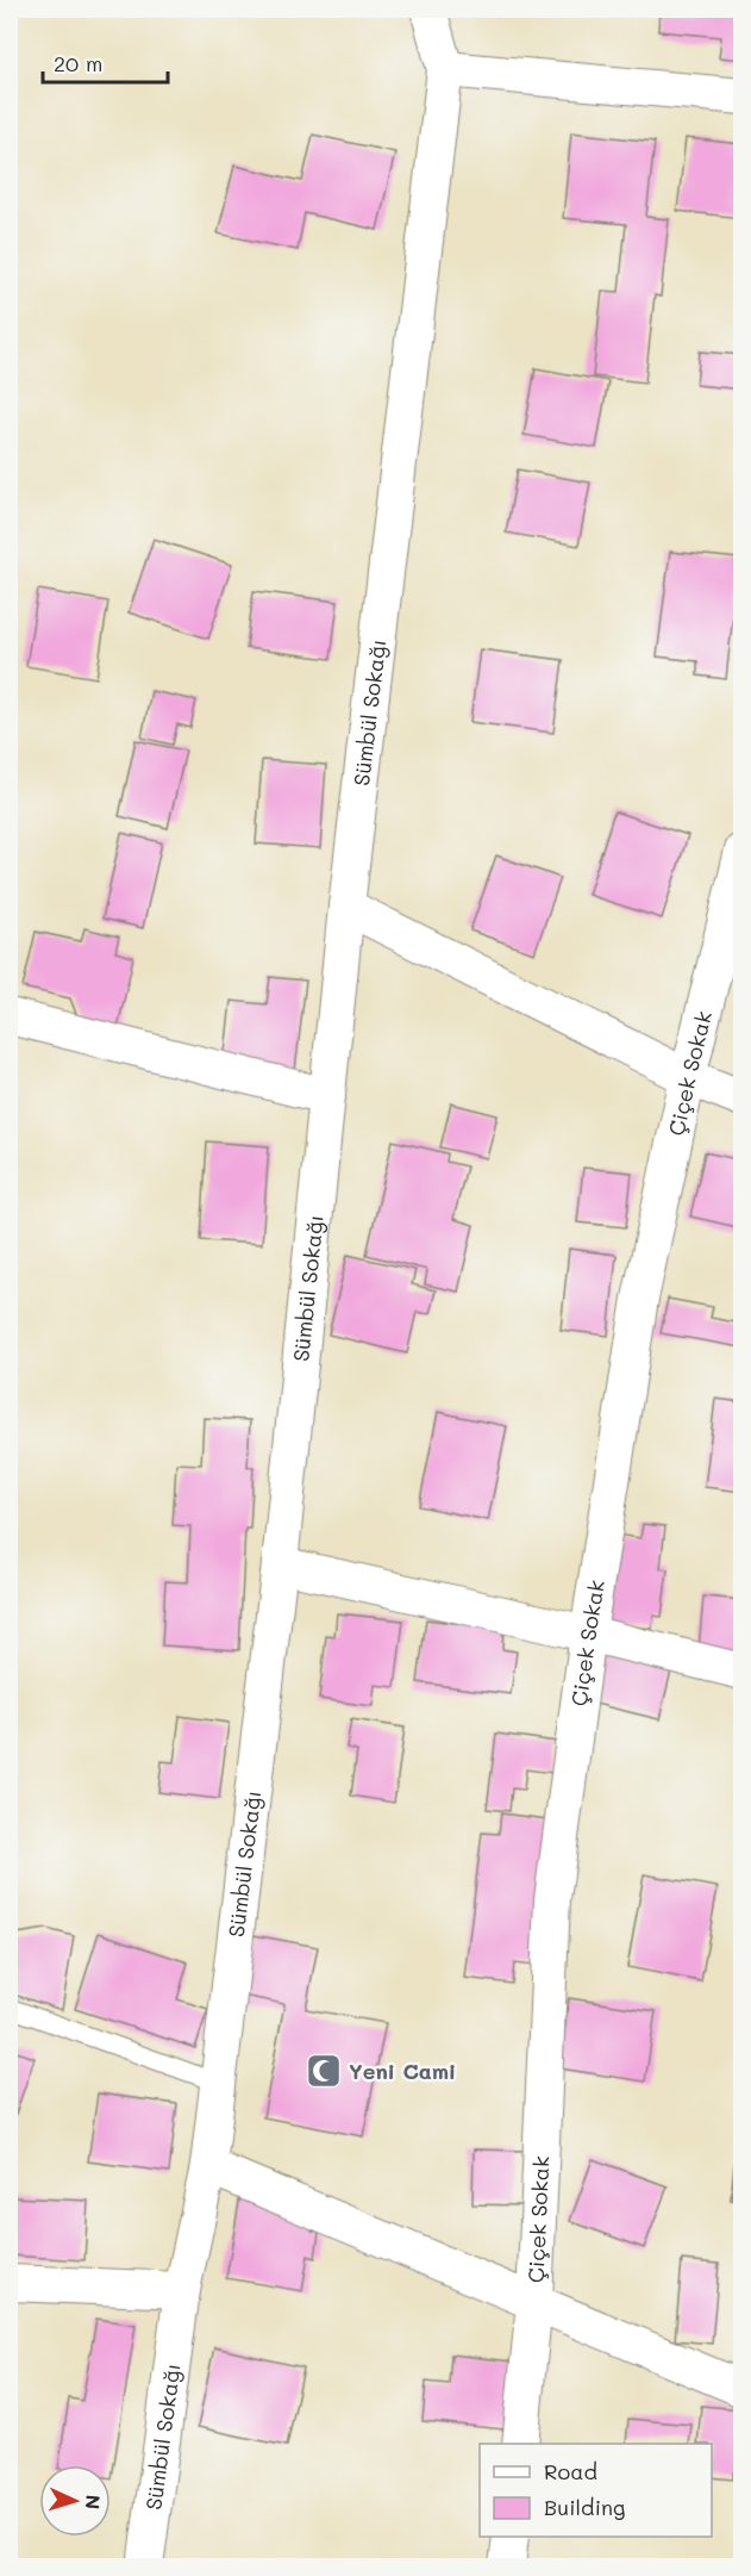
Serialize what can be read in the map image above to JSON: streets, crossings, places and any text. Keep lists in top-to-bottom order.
{
  "streets": {
    "street": ["Sümbül Sokağı", "Çiçek Sokak"]
  },
  "places": {
    "mosque": ["Yeni Cami"]
  },
  "legend": ["Road", "Building"],
  "scale_bar": "20 m",
  "north": "right"
}
